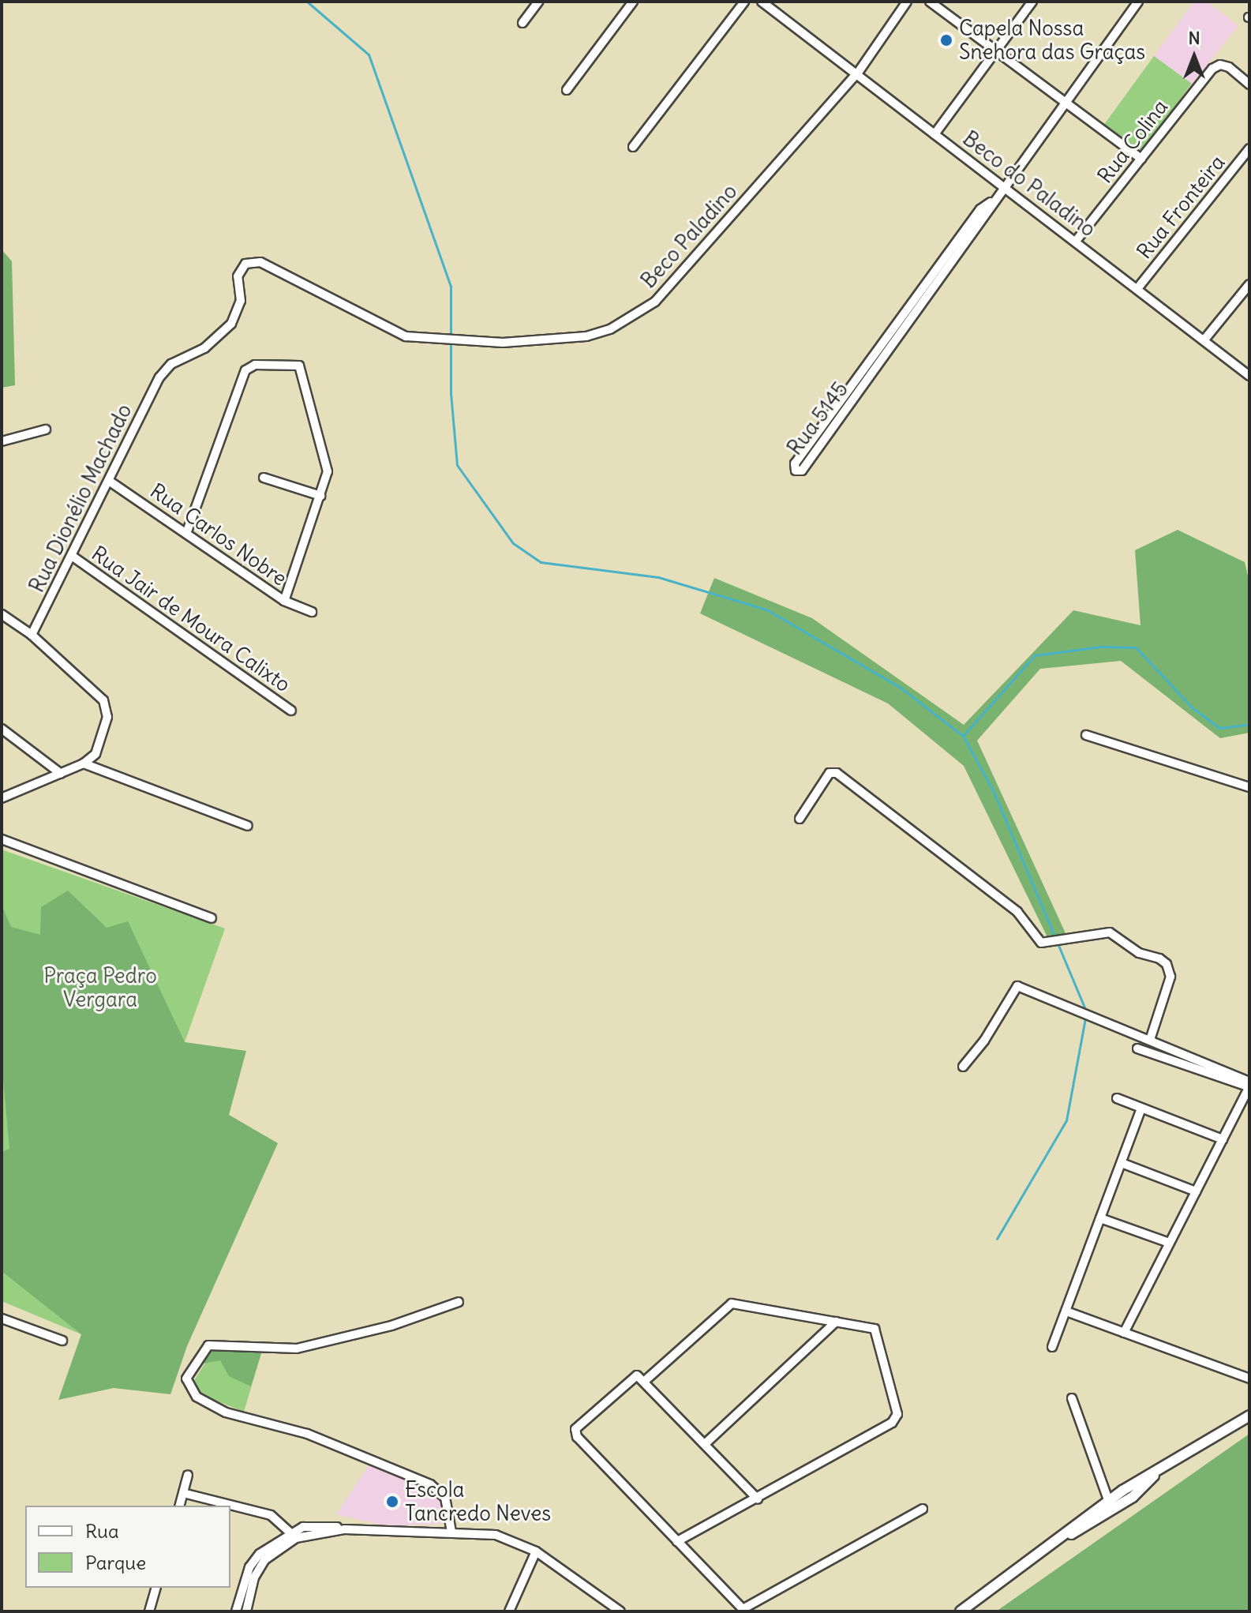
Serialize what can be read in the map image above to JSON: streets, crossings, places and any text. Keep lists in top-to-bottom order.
{
  "streets": {
    "street": [
      "Rua Colina",
      "Beco do Paladino",
      "Rua Fronteira",
      "Beco Paladino",
      "Rua 5145",
      "Rua Dionélio Machado",
      "Rua Carlos Nobre",
      "Rua Jair de Moura Calixto"
    ]
  },
  "crossings": [
    ["Rua Colina", "Beco do Paladino"],
    ["Beco do Paladino", "Rua Fronteira"],
    ["Beco do Paladino", "Beco Paladino"],
    ["Beco do Paladino", "Rua 5145"],
    ["Beco Paladino", "Rua Dionélio Machado"],
    ["Rua Dionélio Machado", "Rua Carlos Nobre"],
    ["Rua Dionélio Machado", "Rua Jair de Moura Calixto"]
  ],
  "parks": ["Praça Pedro Vergara"],
  "places": ["Capela Nossa Snehora das Graças", "Escola Tancredo Neves"],
  "legend": ["Rua", "Parque"],
  "north": "top"
}
